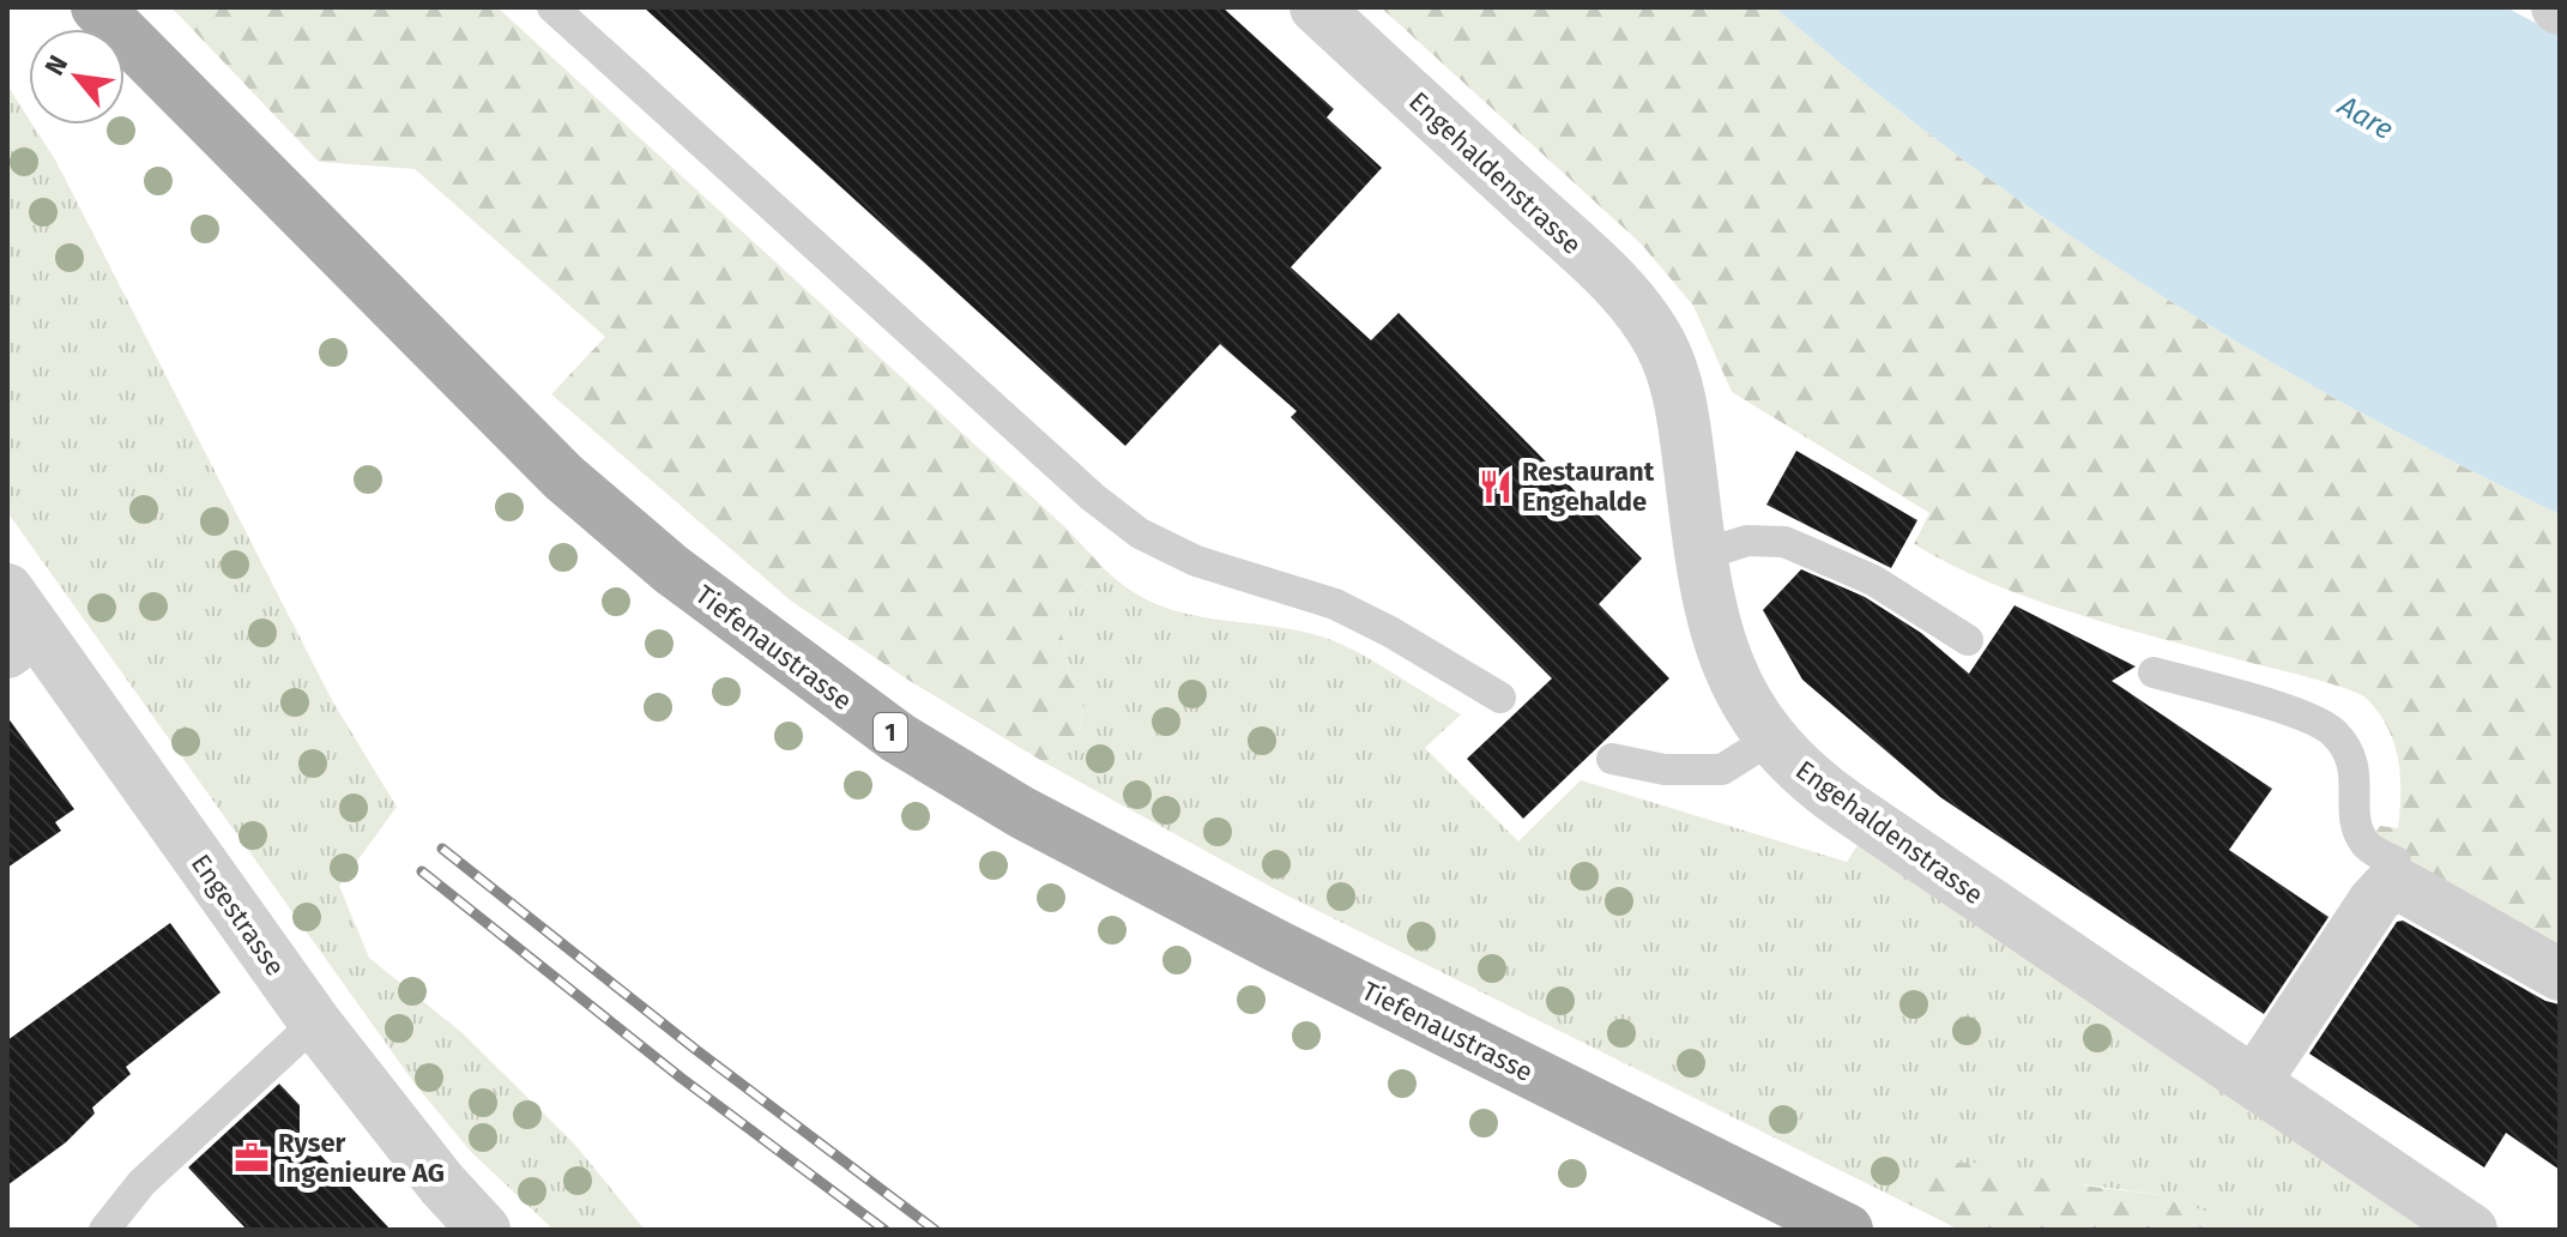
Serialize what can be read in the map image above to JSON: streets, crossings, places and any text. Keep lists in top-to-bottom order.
{
  "streets": {
    "main road": ["Tiefenaustrasse", "1"],
    "street": ["Engehaldenstrasse", "Engestrasse"]
  },
  "water": ["Aare"],
  "places": {
    "restaurant": ["Restaurant Engehalde"],
    "office": ["Ryser Ingenieure AG"]
  },
  "north": "top left"
}
